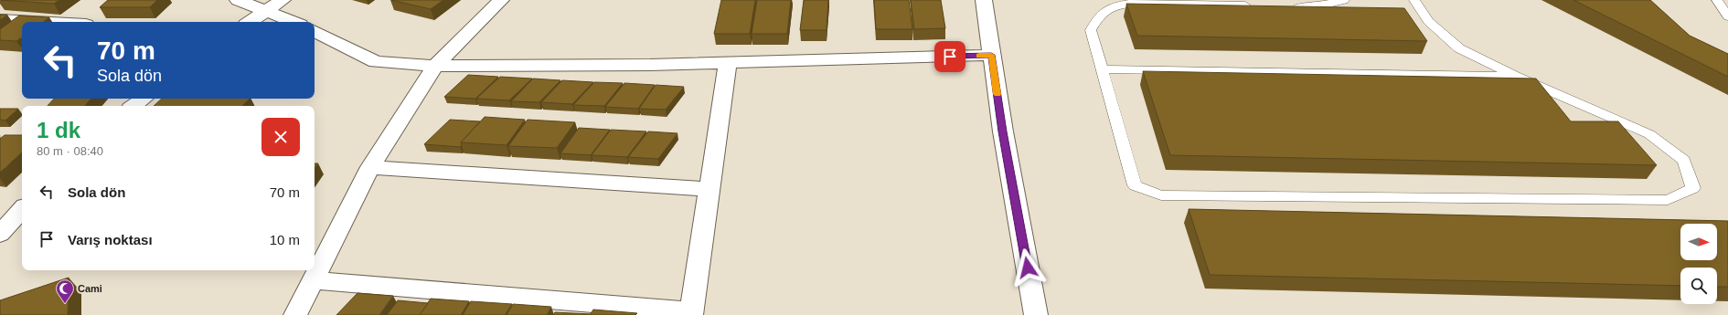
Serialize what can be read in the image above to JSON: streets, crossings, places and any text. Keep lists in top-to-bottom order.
{
  "places": {
    "mosque": ["Cami"]
  },
  "north": "right",
  "page": {
    "turn": ["70 m", "Sola dön"],
    "heading": ["1 dk", "80 m · 08:40"],
    "list": [
      {
        "name": "Sola dön",
        "value": "70 m"
      },
      {
        "name": "Varış noktası",
        "value": "10 m"
      }
    ]
  }
}
